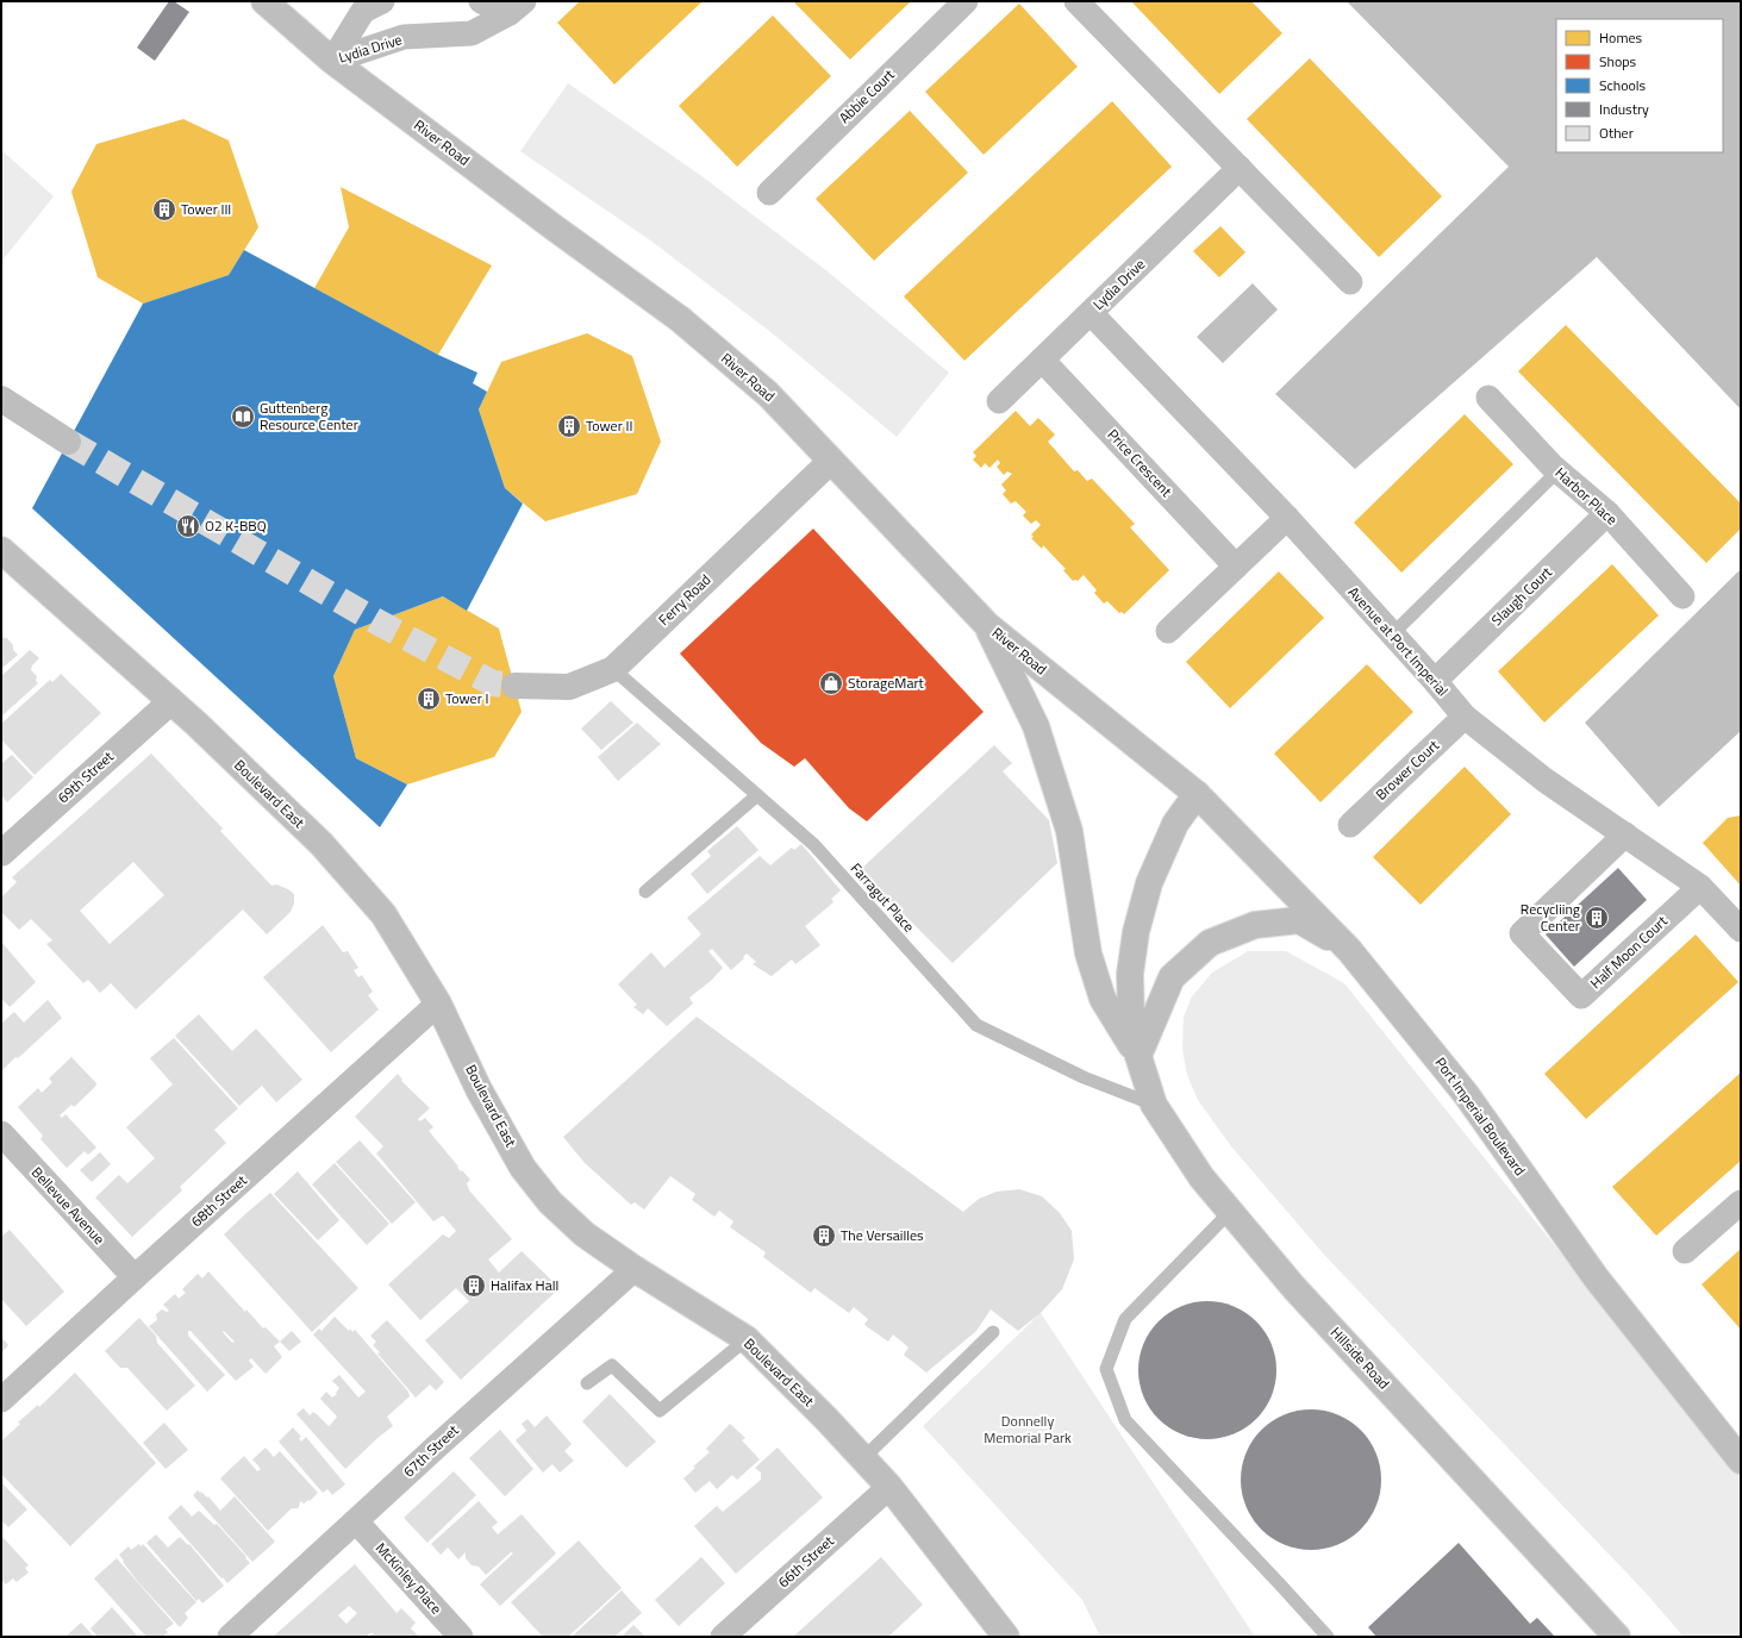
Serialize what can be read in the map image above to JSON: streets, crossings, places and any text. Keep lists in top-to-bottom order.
{
  "streets": {
    "main road": [
      "River Road",
      "Ferry Road",
      "69th Street",
      "Boulevard East",
      "Port Imperial Boulevard",
      "Hillside Road"
    ],
    "street": [
      "Lydia Drive",
      "Abbie Court",
      "Price Crescent",
      "Harbor Place",
      "Slaugh Court",
      "Avenue at Port Imperial",
      "Brower Court",
      "Half Moon Court",
      "68th Street",
      "Bellevue Avenue",
      "67th Street",
      "66th Street",
      "McKinley Place"
    ],
    "lane": ["Farragut Place"]
  },
  "crossings": [
    ["Lydia Drive", "River Road"],
    ["Lydia Drive", "Price Crescent"],
    ["Lydia Drive", "Avenue at Port Imperial"],
    ["River Road", "Ferry Road"],
    ["River Road", "Port Imperial Boulevard"],
    ["Harbor Place", "Slaugh Court"],
    ["Slaugh Court", "Avenue at Port Imperial"],
    ["Ferry Road", "Farragut Place"],
    ["Avenue at Port Imperial", "Brower Court"],
    ["Avenue at Port Imperial", "Half Moon Court"],
    ["69th Street", "Boulevard East"],
    ["Boulevard East", "68th Street"],
    ["Boulevard East", "67th Street"],
    ["Boulevard East", "66th Street"],
    ["Farragut Place", "Hillside Road"],
    ["68th Street", "Bellevue Avenue"],
    ["67th Street", "McKinley Place"]
  ],
  "parks": ["Donnelly Memorial Park"],
  "places": {
    "building": [
      "Tower III",
      "Tower II",
      "Tower I",
      "Recycliing Center",
      "The Versailles",
      "Halifax Hall"
    ],
    "library": ["Guttenberg Resource Center"],
    "restaurant": ["O2 K-BBQ"],
    "shop": ["StorageMart"]
  },
  "legend": [
    "Homes",
    "Shops",
    "Schools",
    "Industry",
    "Other"
  ]
}
